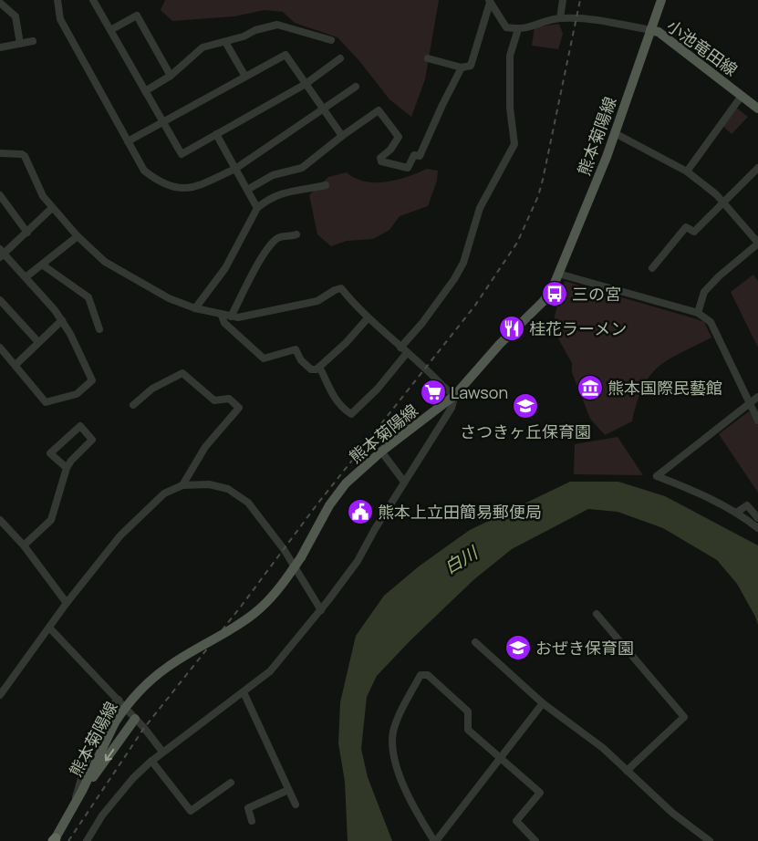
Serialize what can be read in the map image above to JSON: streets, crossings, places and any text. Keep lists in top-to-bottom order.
{
  "streets": {
    "main road": ["小池竜田線", "熊本菊陽線"]
  },
  "crossings": [
    ["小池竜田線", "熊本菊陽線"]
  ],
  "water": ["白川"],
  "places": {
    "bus stop": ["三の宮"],
    "restaurant": ["桂花ラーメン"],
    "museum": ["熊本国際民藝館"],
    "supermarket": ["Lawson"],
    "school or university": ["さつきヶ丘保育園", "おぜき保育園"],
    "public building": ["熊本上立田簡易郵便局"]
  }
}
